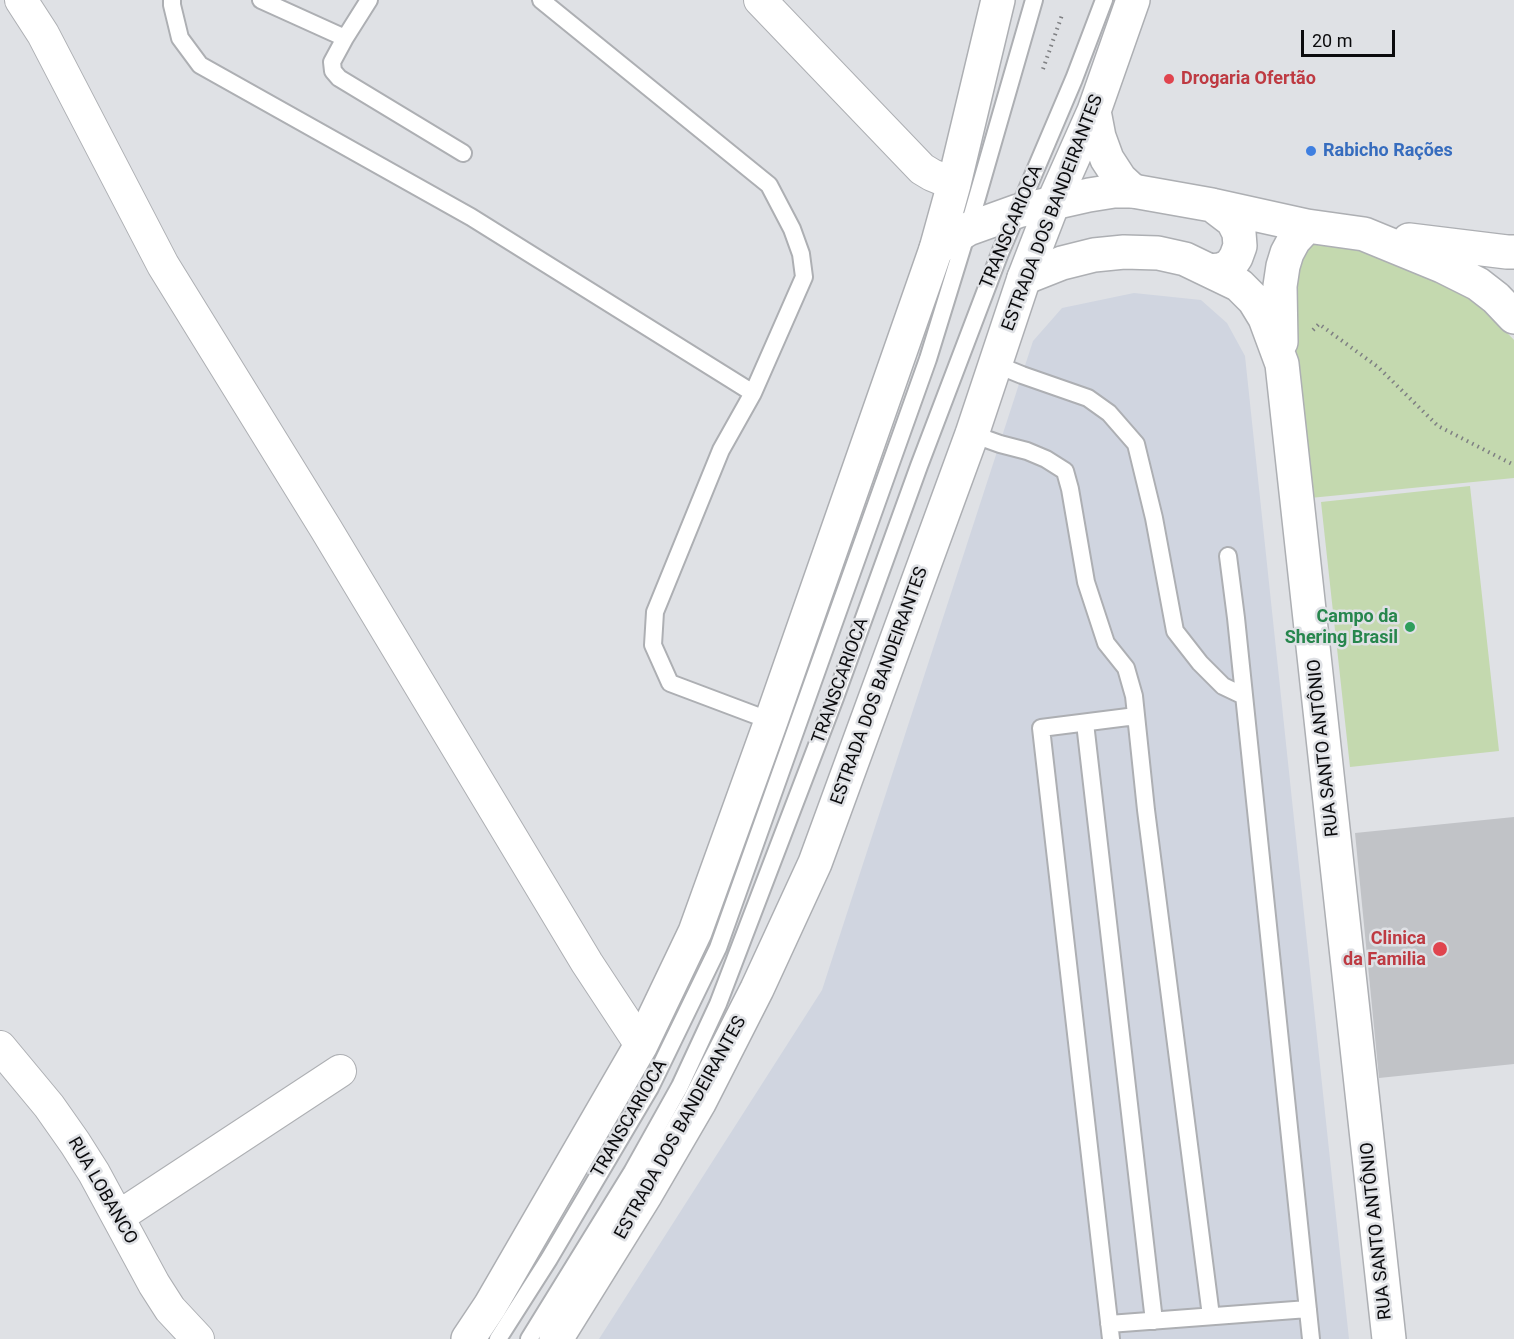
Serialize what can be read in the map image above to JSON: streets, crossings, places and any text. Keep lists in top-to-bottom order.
{
  "streets": {
    "main road": ["ESTRADA DOS BANDEIRANTES", "RUA SANTO ANTÔNIO"],
    "street": ["RUA LOBANCO"],
    "lane": ["TRANSCARIOCA"]
  },
  "crossings": [
    ["ESTRADA DOS BANDEIRANTES", "RUA SANTO ANTÔNIO"]
  ],
  "places": [
    "Drogaria Ofertão",
    "Rabicho Rações",
    "Campo da Shering Brasil",
    "Clinica da Familia"
  ],
  "scale_bar": "20 m"
}
